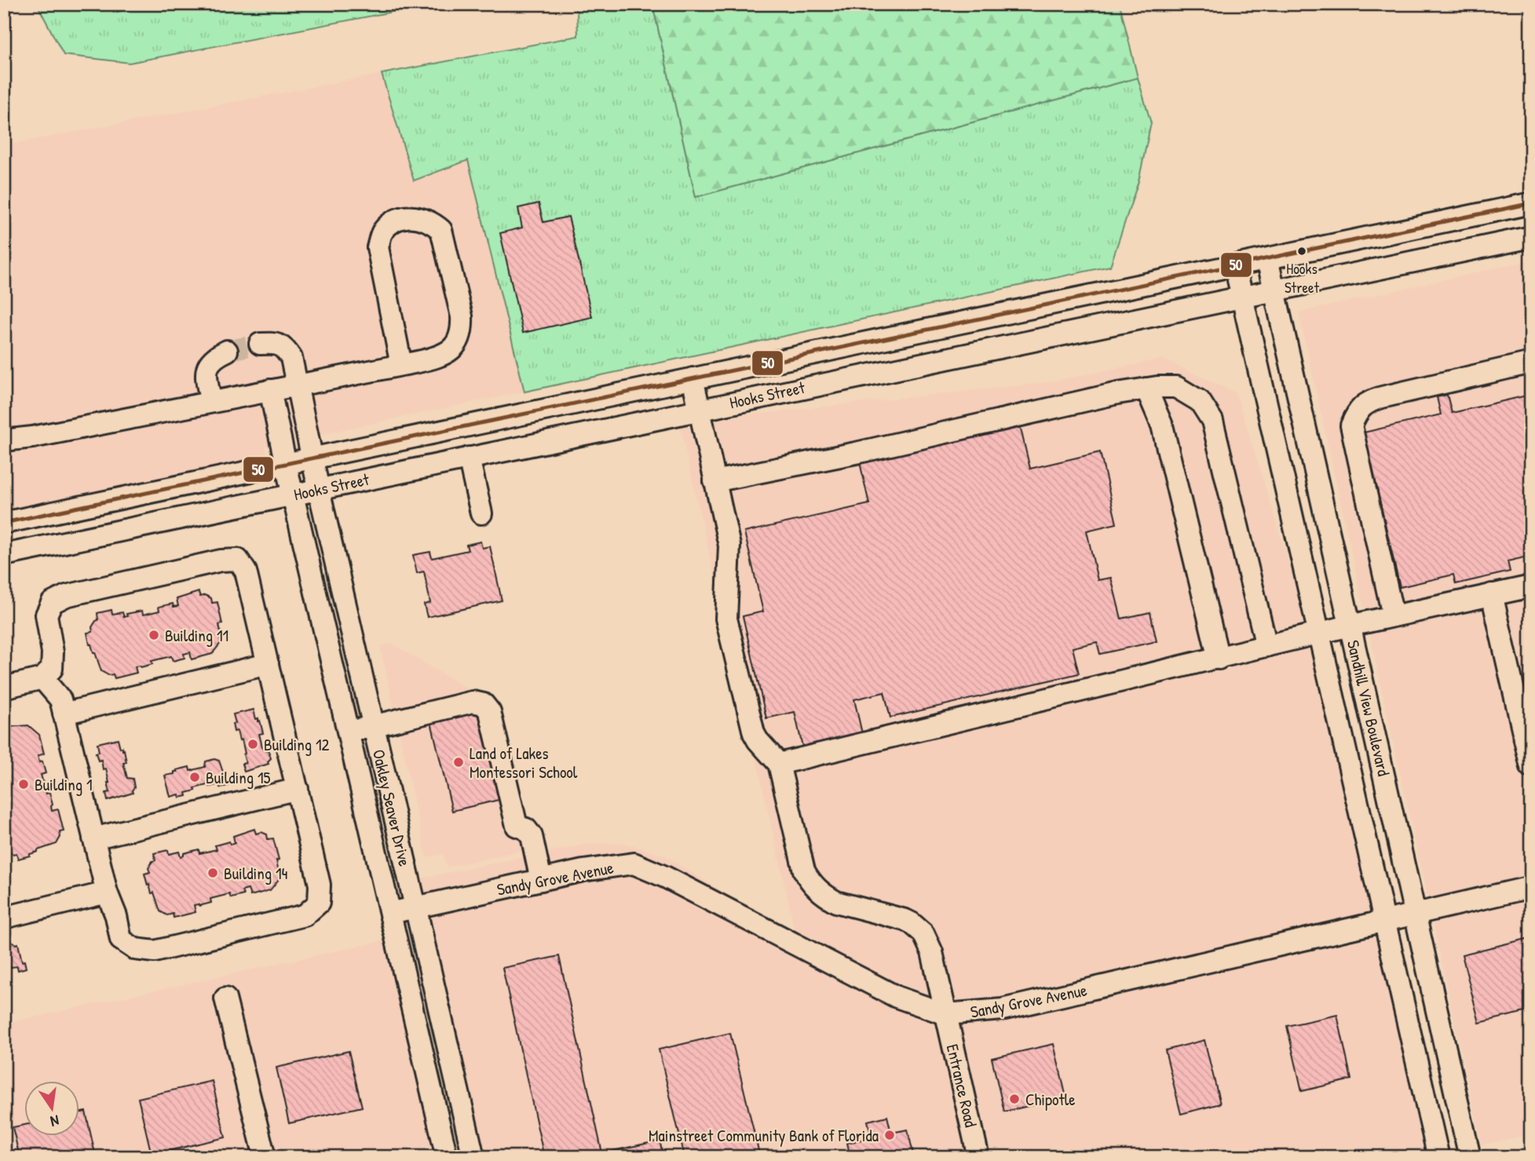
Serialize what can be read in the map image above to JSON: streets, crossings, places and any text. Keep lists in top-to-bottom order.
{
  "streets": {
    "street": [
      "Hooks Street",
      "Sandhill View Boulevard",
      "Oakley Seaver Drive",
      "Sandy Grove Avenue",
      "Entrance Road"
    ]
  },
  "crossings": [
    ["Hooks Street", "Sandhill View Boulevard"],
    ["Hooks Street", "Oakley Seaver Drive"],
    ["Sandhill View Boulevard", "Sandy Grove Avenue"],
    ["Oakley Seaver Drive", "Sandy Grove Avenue"],
    ["Sandy Grove Avenue", "Entrance Road"]
  ],
  "places": [
    "Hooks Street",
    "Building 11",
    "Building 12",
    "Land of Lakes Montessori School",
    "Building 15",
    "Building 1",
    "Building 14",
    "Chipotle",
    "Mainstreet Community Bank of Florida"
  ],
  "lines": ["transit line 50"],
  "north": "bottom"
}
